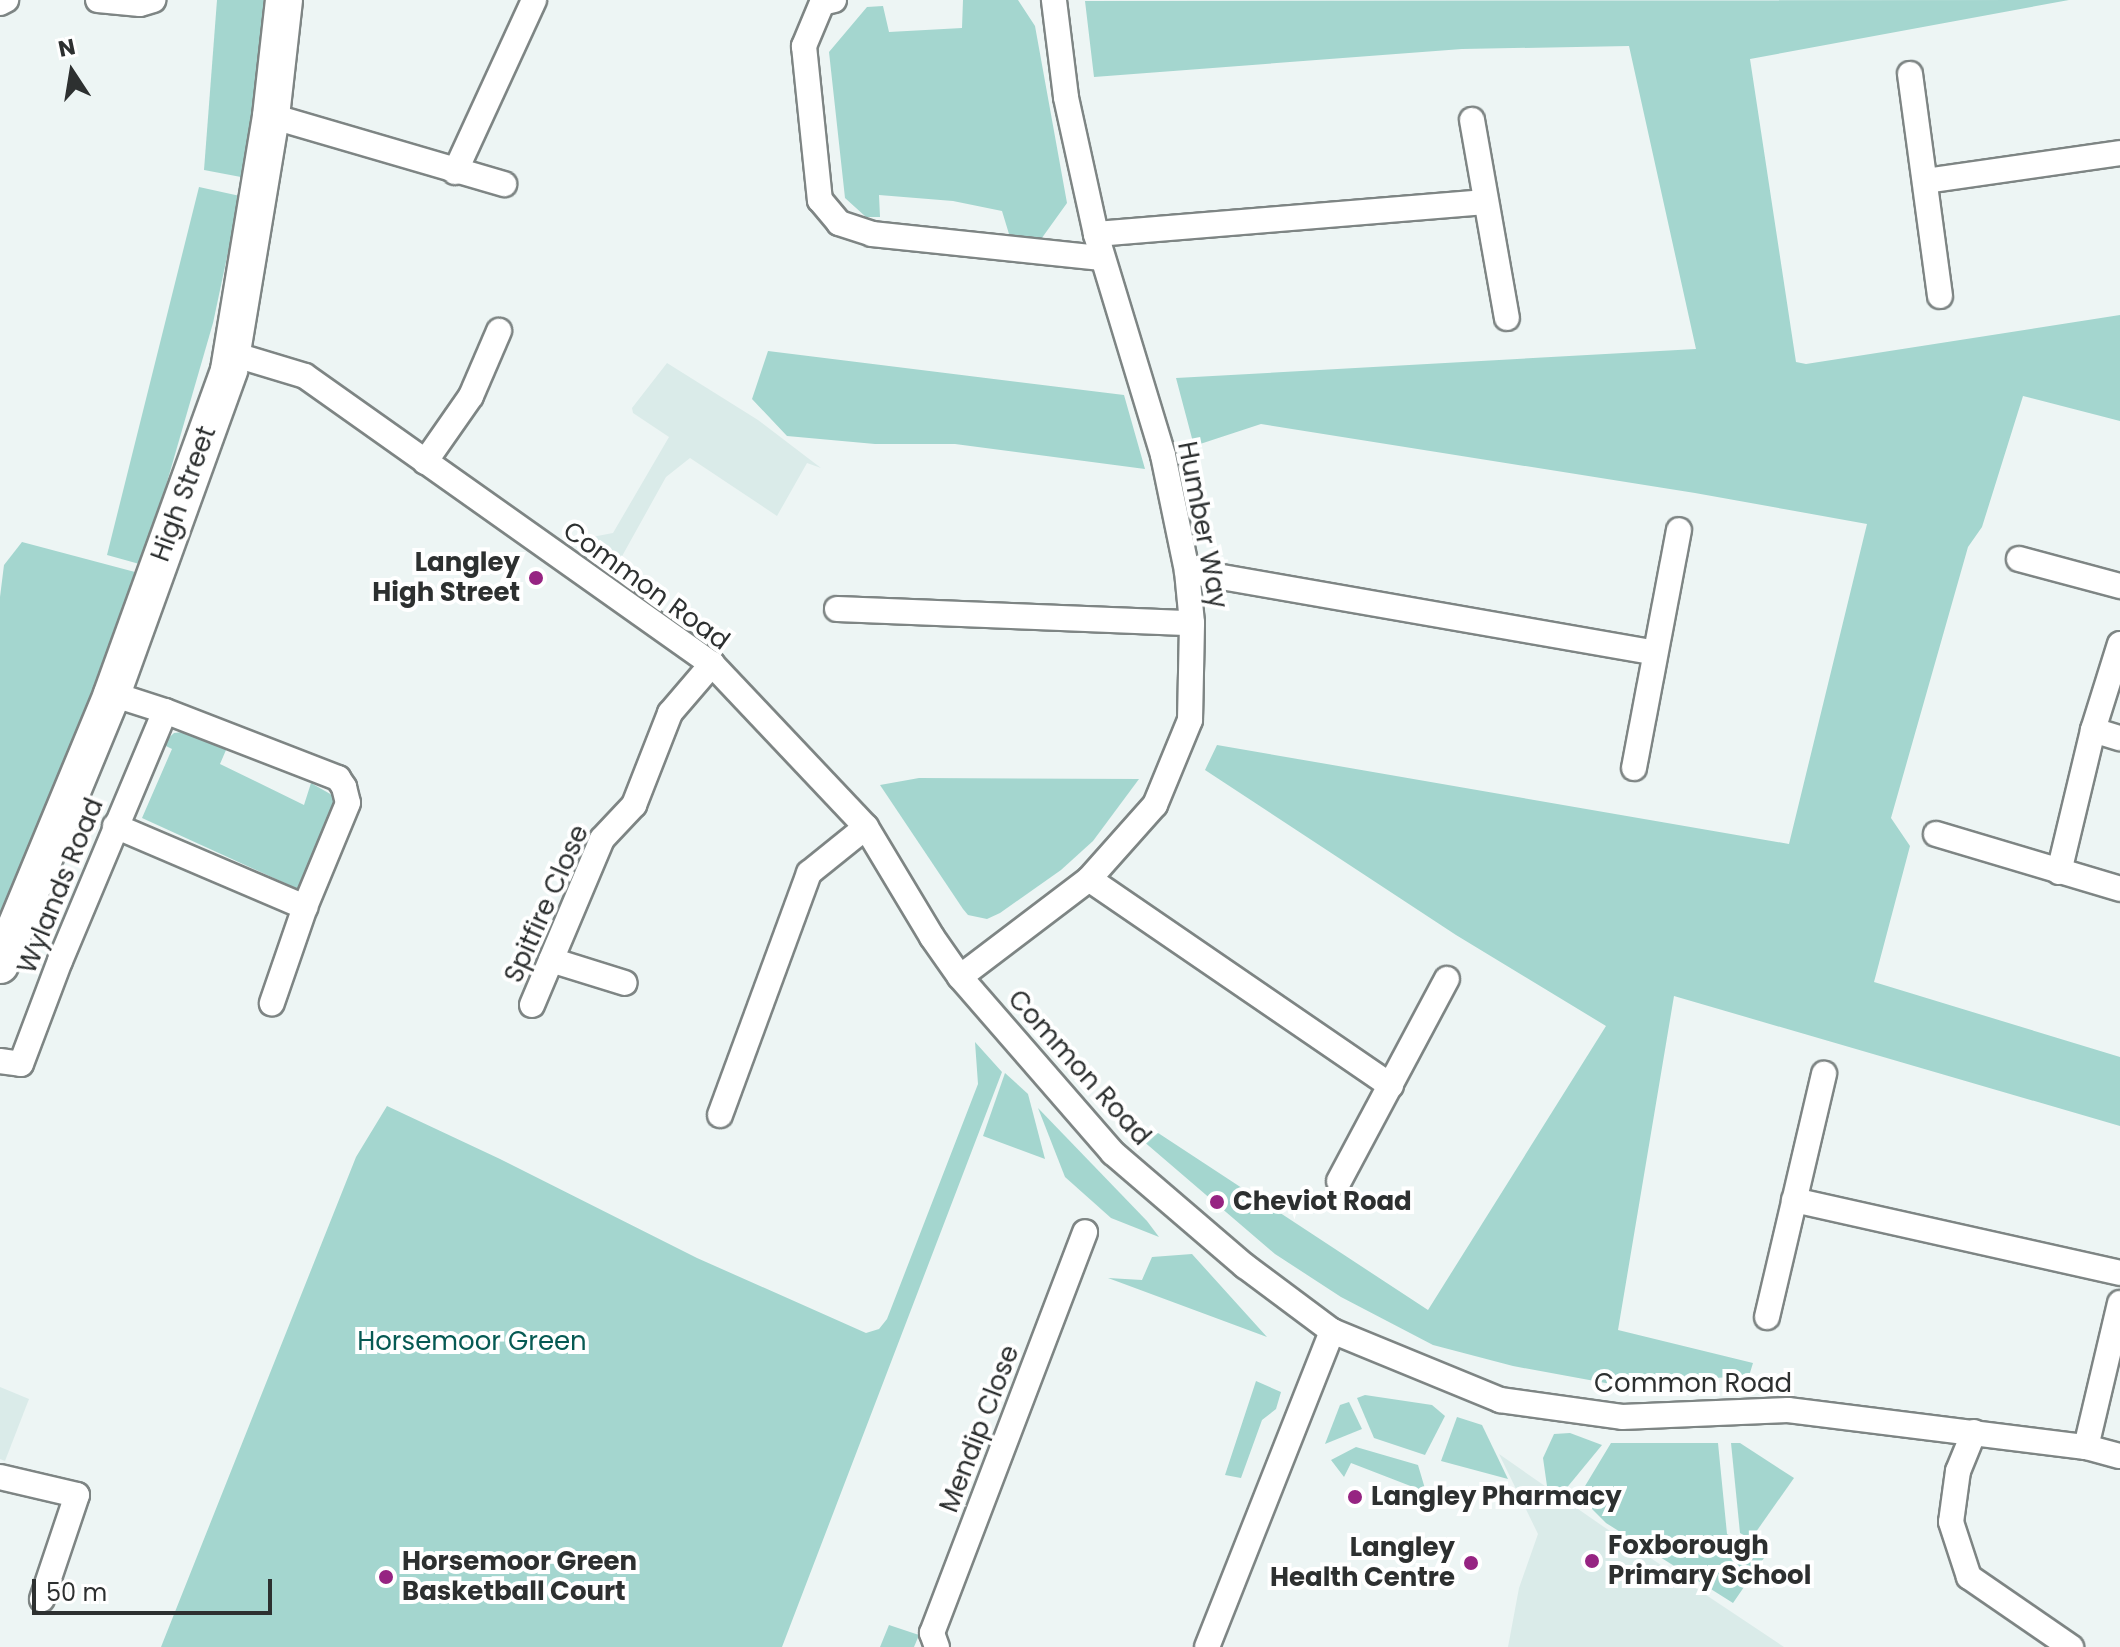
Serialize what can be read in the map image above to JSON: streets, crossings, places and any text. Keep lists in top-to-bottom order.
{
  "streets": {
    "main road": ["High Street"],
    "street": [
      "Humber Way",
      "Common Road",
      "Wylands Road",
      "Spitfire Close",
      "Mendip Close"
    ]
  },
  "crossings": [
    ["High Street", "Common Road"],
    ["Humber Way", "Common Road"],
    ["Common Road", "Spitfire Close"]
  ],
  "parks": ["Horsemoor Green"],
  "places": [
    "Langley High Street",
    "Cheviot Road",
    "Langley Pharmacy",
    "Foxborough Primary School",
    "Langley Health Centre",
    "Horsemoor Green Basketball Court"
  ],
  "scale_bar": "50 m",
  "north": "top"
}
